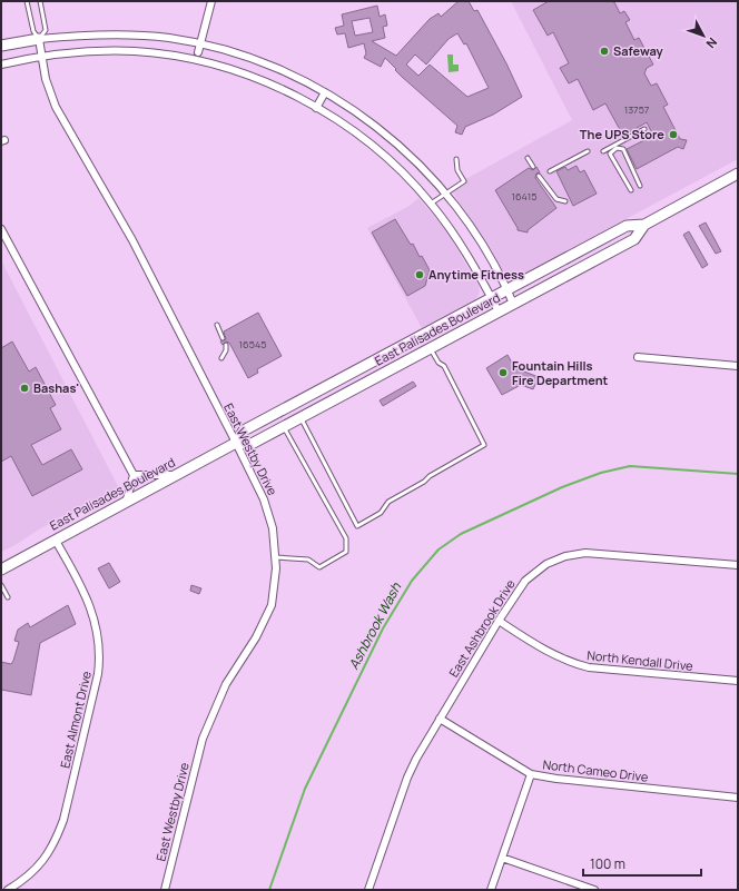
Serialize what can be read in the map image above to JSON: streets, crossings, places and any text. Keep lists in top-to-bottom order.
{
  "streets": {
    "street": [
      "East Palisades Boulevard",
      "East Westby Drive",
      "East Ashbrook Drive",
      "North Kendall Drive",
      "East Almont Drive",
      "North Cameo Drive"
    ]
  },
  "crossings": [
    ["East Palisades Boulevard", "East Westby Drive"],
    ["East Palisades Boulevard", "East Almont Drive"],
    ["East Ashbrook Drive", "North Kendall Drive"],
    ["East Ashbrook Drive", "North Cameo Drive"]
  ],
  "water": ["Ashbrook Wash"],
  "places": [
    "Safeway",
    "The UPS Store",
    "Anytime Fitness",
    "Fountain Hills Fire Department",
    "Bashas'"
  ],
  "house_numbers": ["13757", "16415", "16545"],
  "scale_bar": "100 m",
  "north": "bottom right"
}
